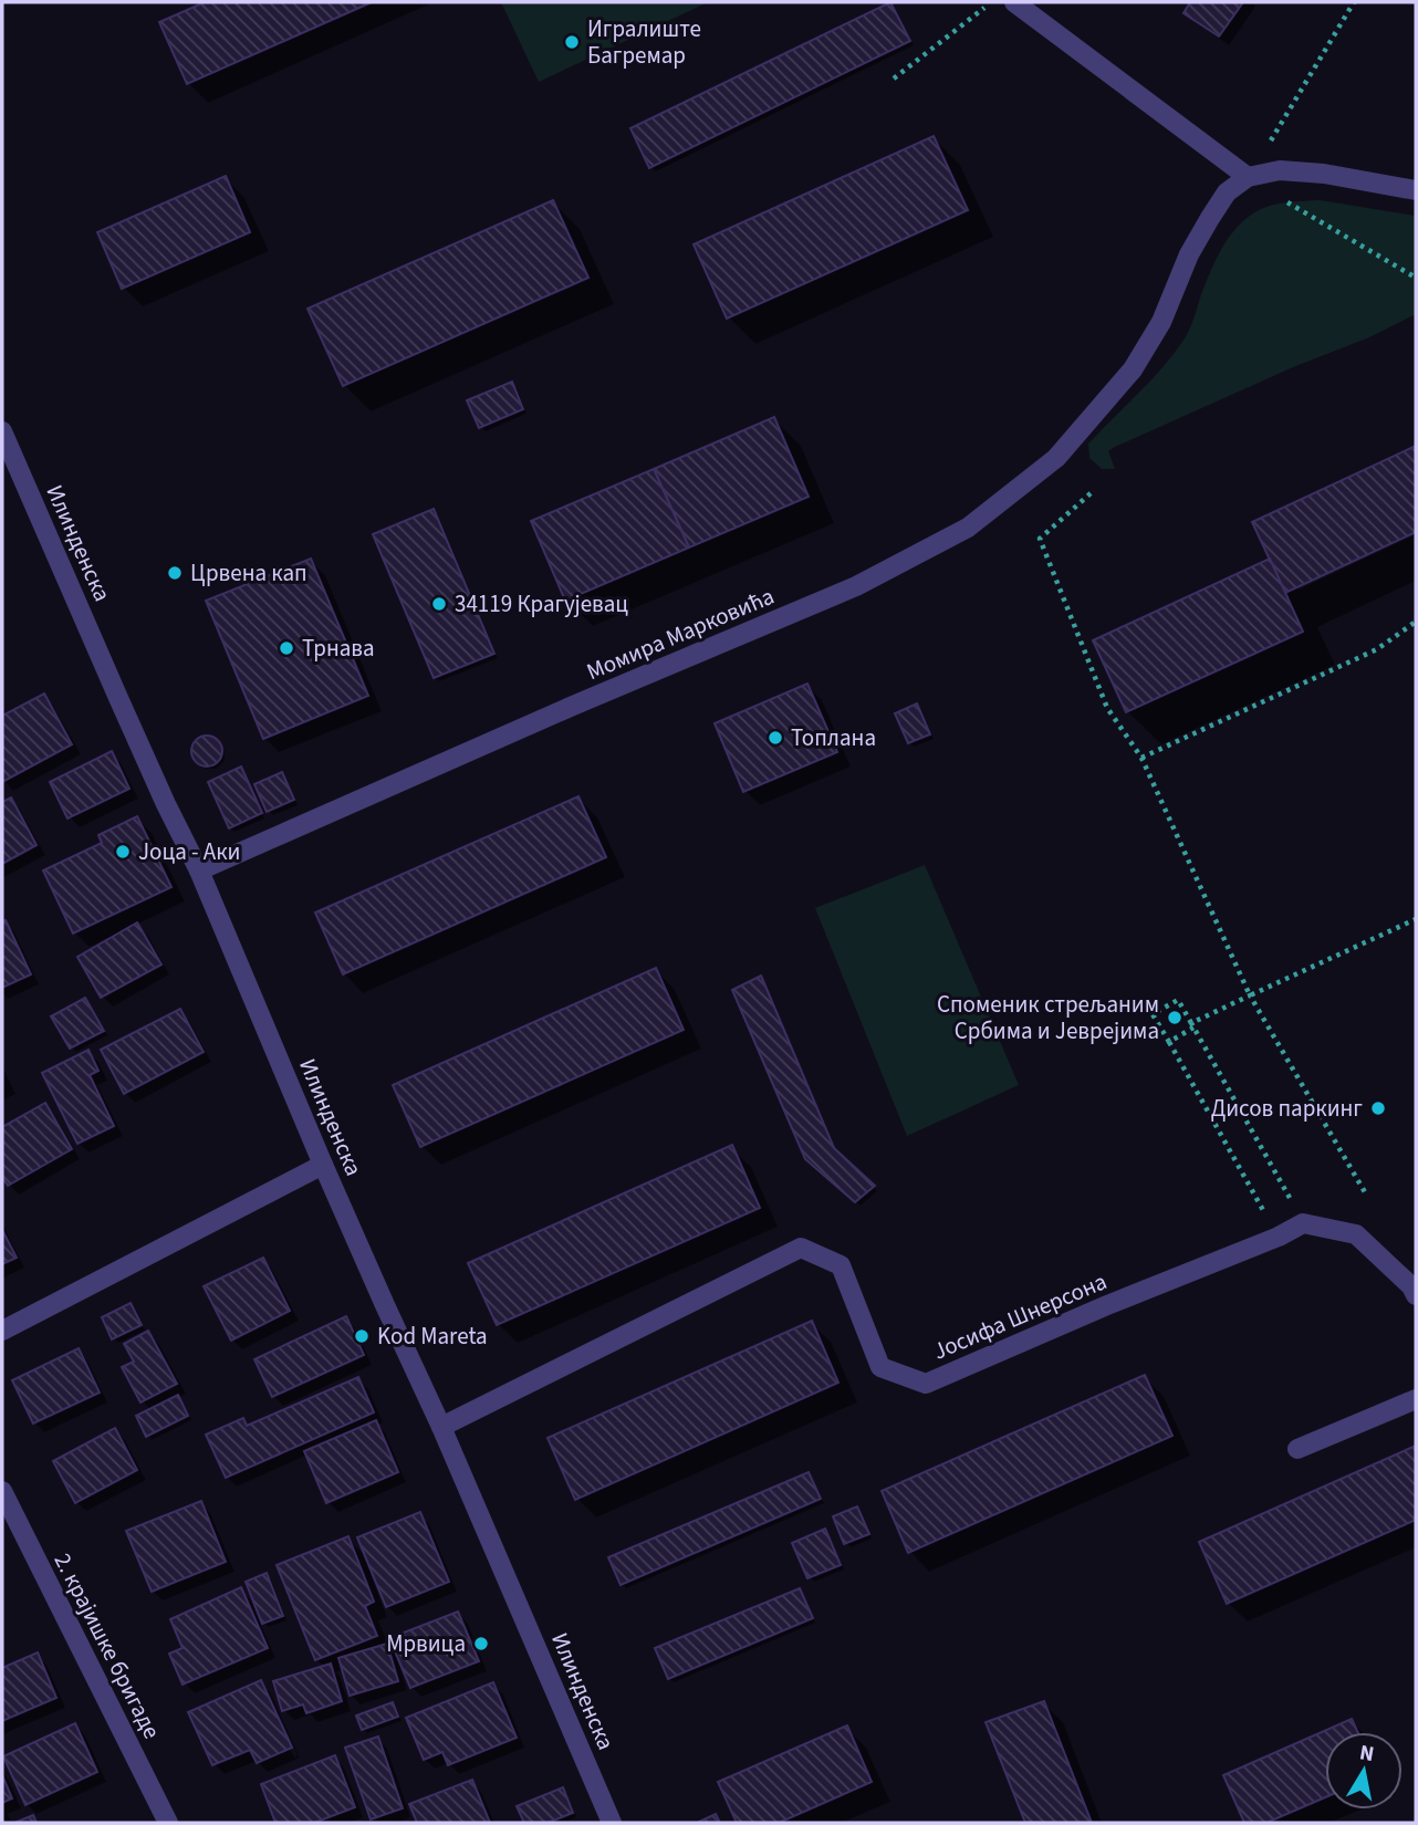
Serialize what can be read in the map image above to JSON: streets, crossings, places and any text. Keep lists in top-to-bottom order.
{
  "streets": {
    "street": [
      "Илинденска",
      "Момира Марковића",
      "Јосифа Шнерсона",
      "2. крајишке бригаде"
    ]
  },
  "crossings": [
    ["Илинденска", "Момира Марковића"],
    ["Илинденска", "Јосифа Шнерсона"]
  ],
  "places": [
    "Игралиште Багремар",
    "Црвена кап",
    "34119 Крагујевац",
    "Трнава",
    "Топлана",
    "Јоца - Аки",
    "Споменик стрељаним Србима и Јеврејима",
    "Дисов паркинг",
    "Kod Mareta",
    "Мрвица"
  ],
  "north": "top"
}
